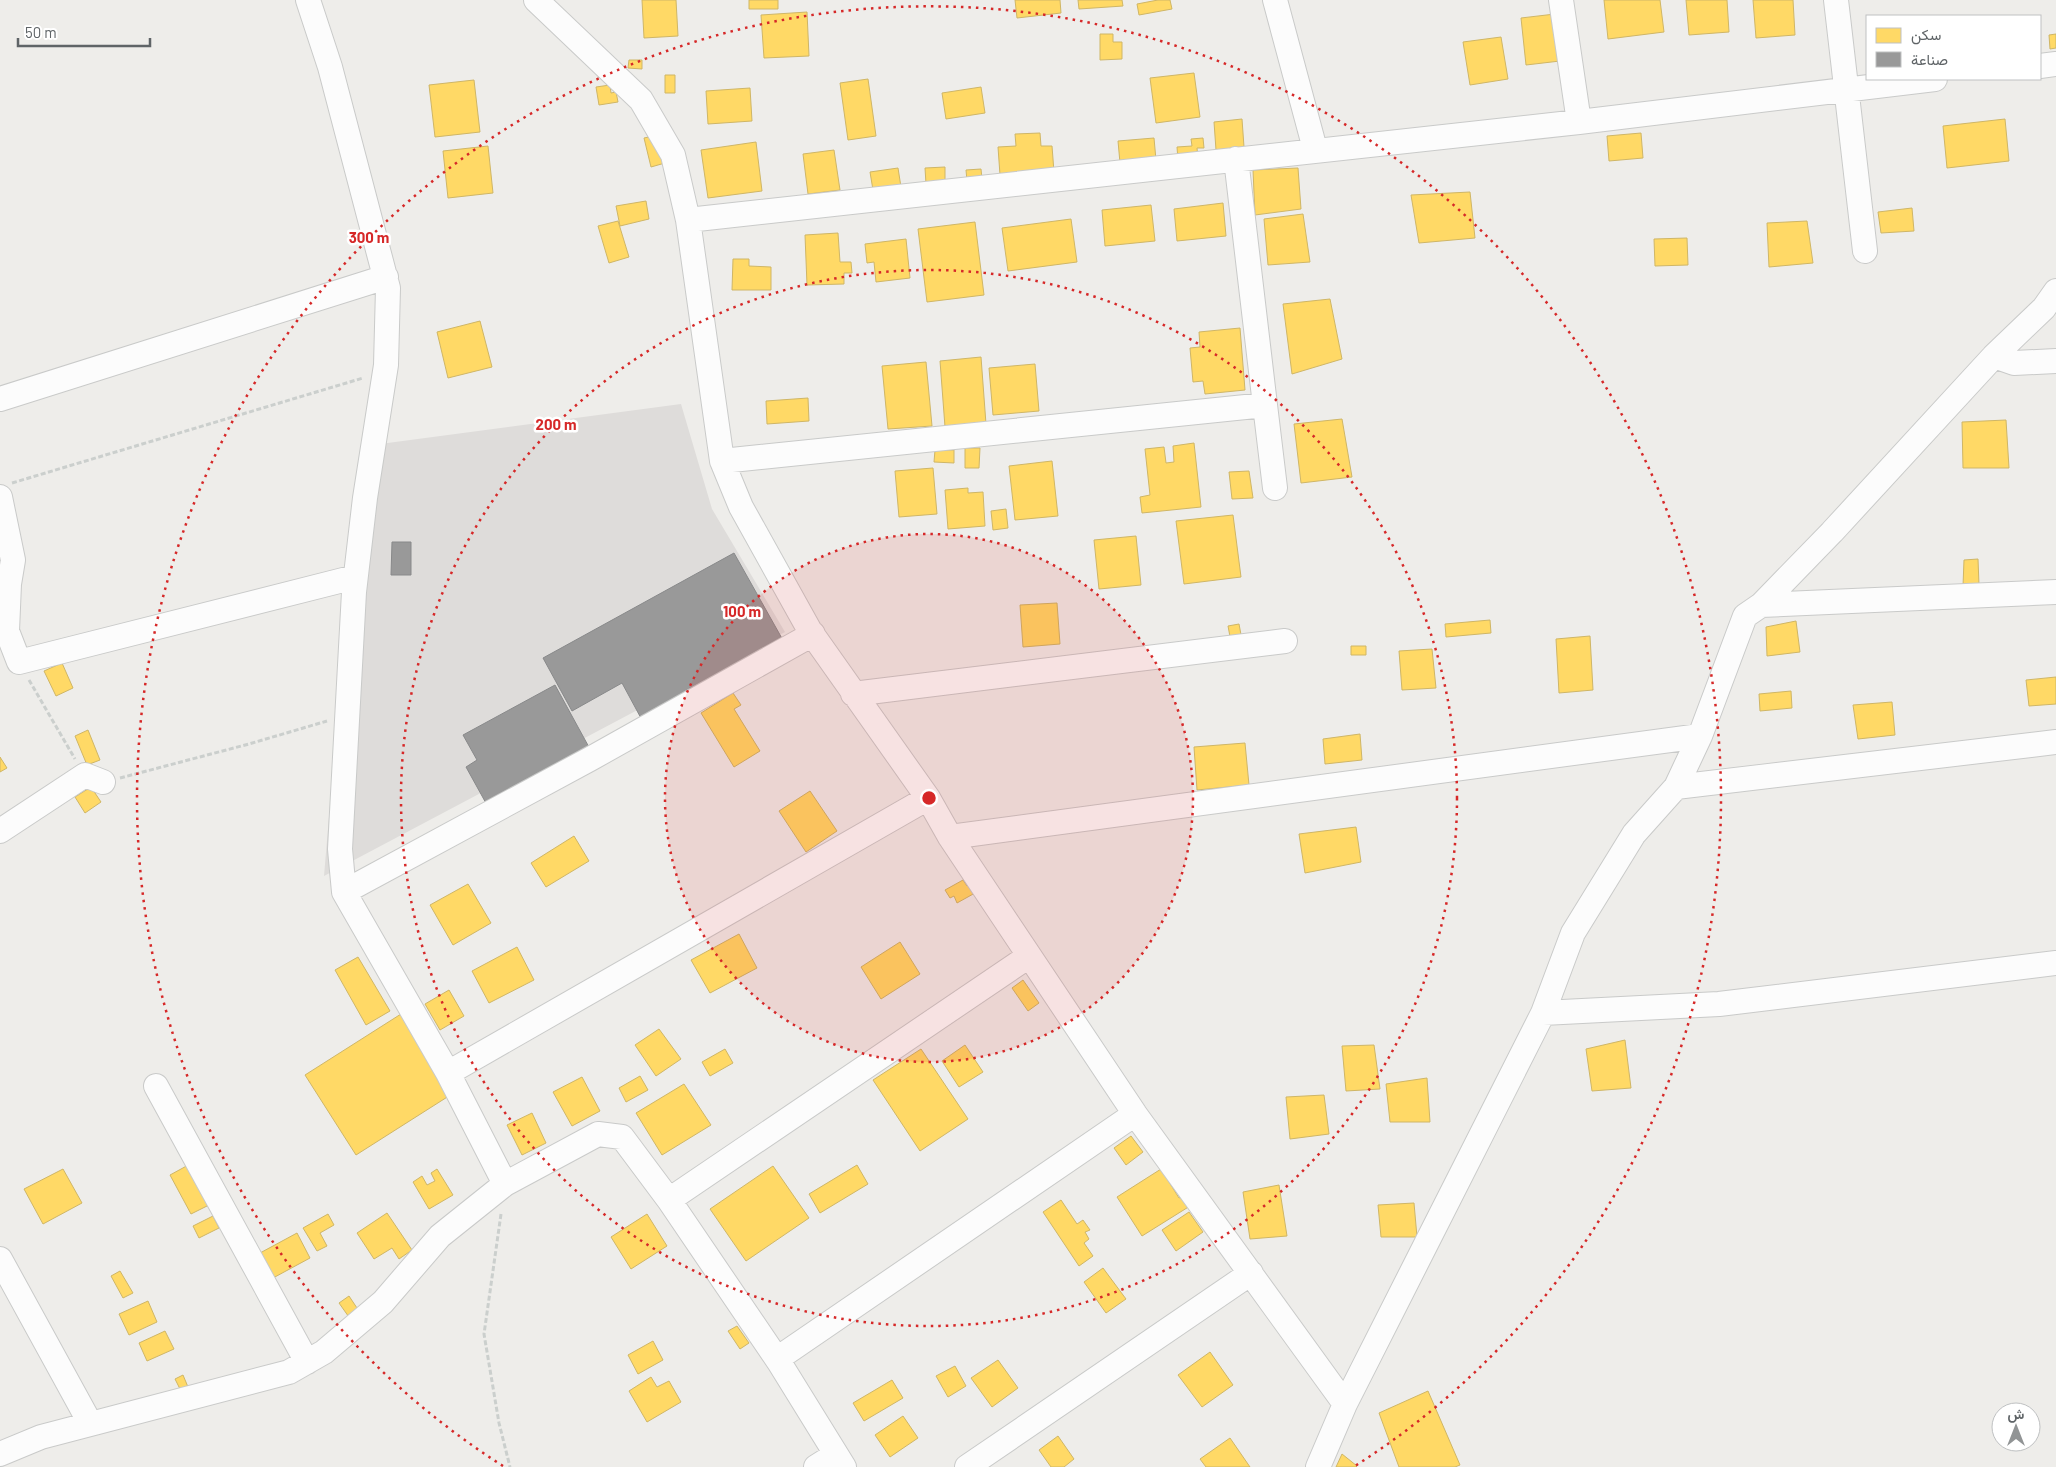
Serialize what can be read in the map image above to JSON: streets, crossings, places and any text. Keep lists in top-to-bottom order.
{
  "legend": ["سكن", "صناعة"],
  "scale_bar": "50 m",
  "north": "top",
  "rings": ["300 m", "200 m", "100 m"]
}
